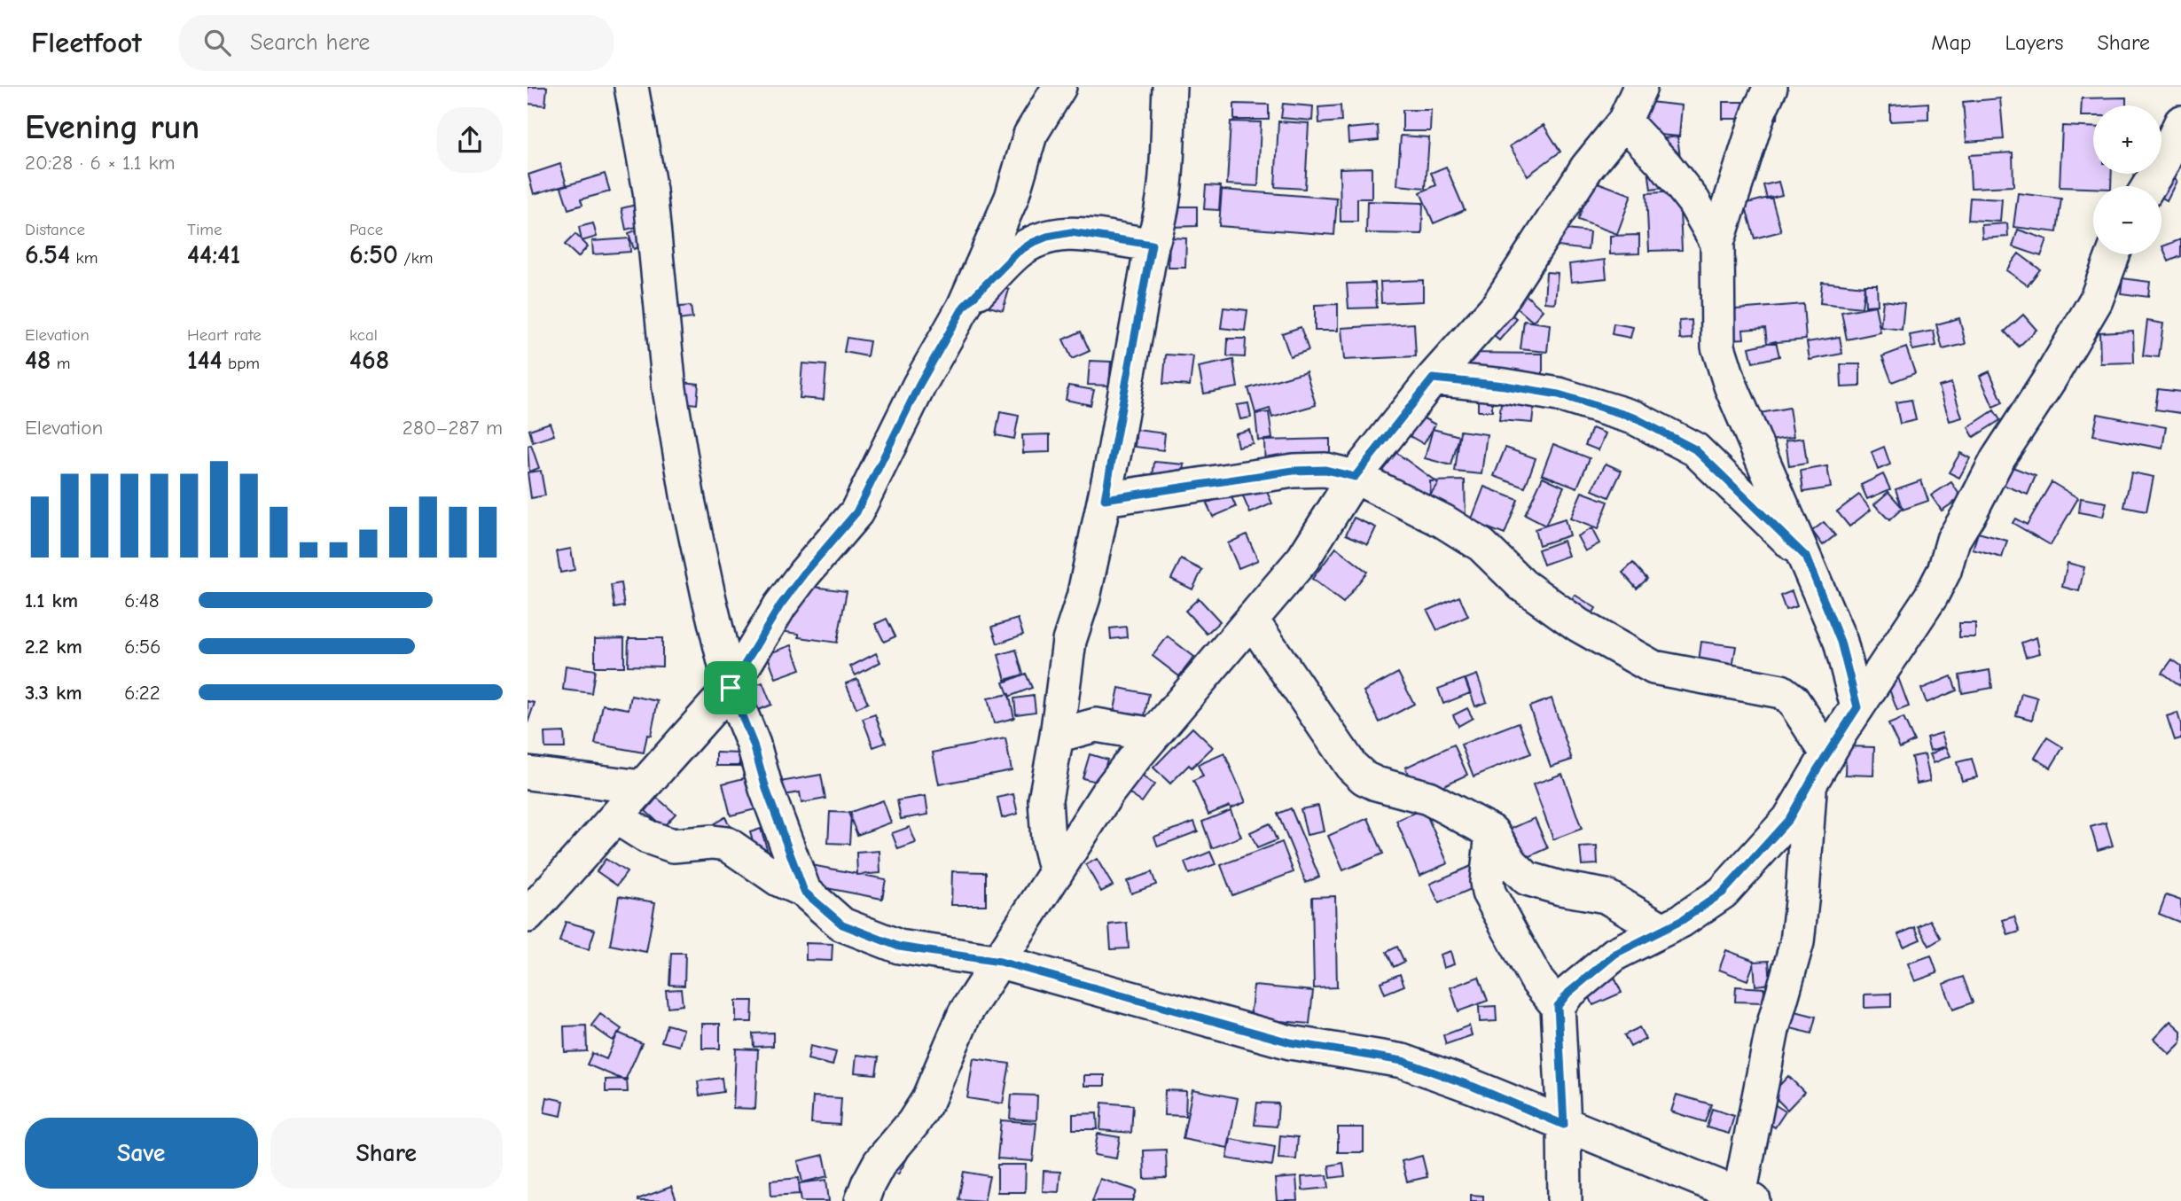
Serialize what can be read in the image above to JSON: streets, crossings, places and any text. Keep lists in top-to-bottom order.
{
  "page": {
    "header": "Fleetfoot",
    "search": "Search here",
    "nav": ["Map", "Layers", "Share"],
    "heading": ["Evening run", "20:28 · 6 × 1.1 km"],
    "map_buttons": ["+", "−"],
    "stats": [
      ["Distance", "6.54 km"],
      ["Time", "44:41"],
      ["Pace", "6:50 /km"],
      ["Elevation", "48 m"],
      ["Heart rate", "144 bpm"],
      ["kcal", "468"]
    ],
    "chart": ["Elevation", "280–287 m"],
    "list": [
      {
        "name": "1.1 km",
        "note": "6:48"
      },
      {
        "name": "2.2 km",
        "note": "6:56"
      },
      {
        "name": "3.3 km",
        "note": "6:22"
      }
    ],
    "buttons": ["Save", "Share"]
  }
}
